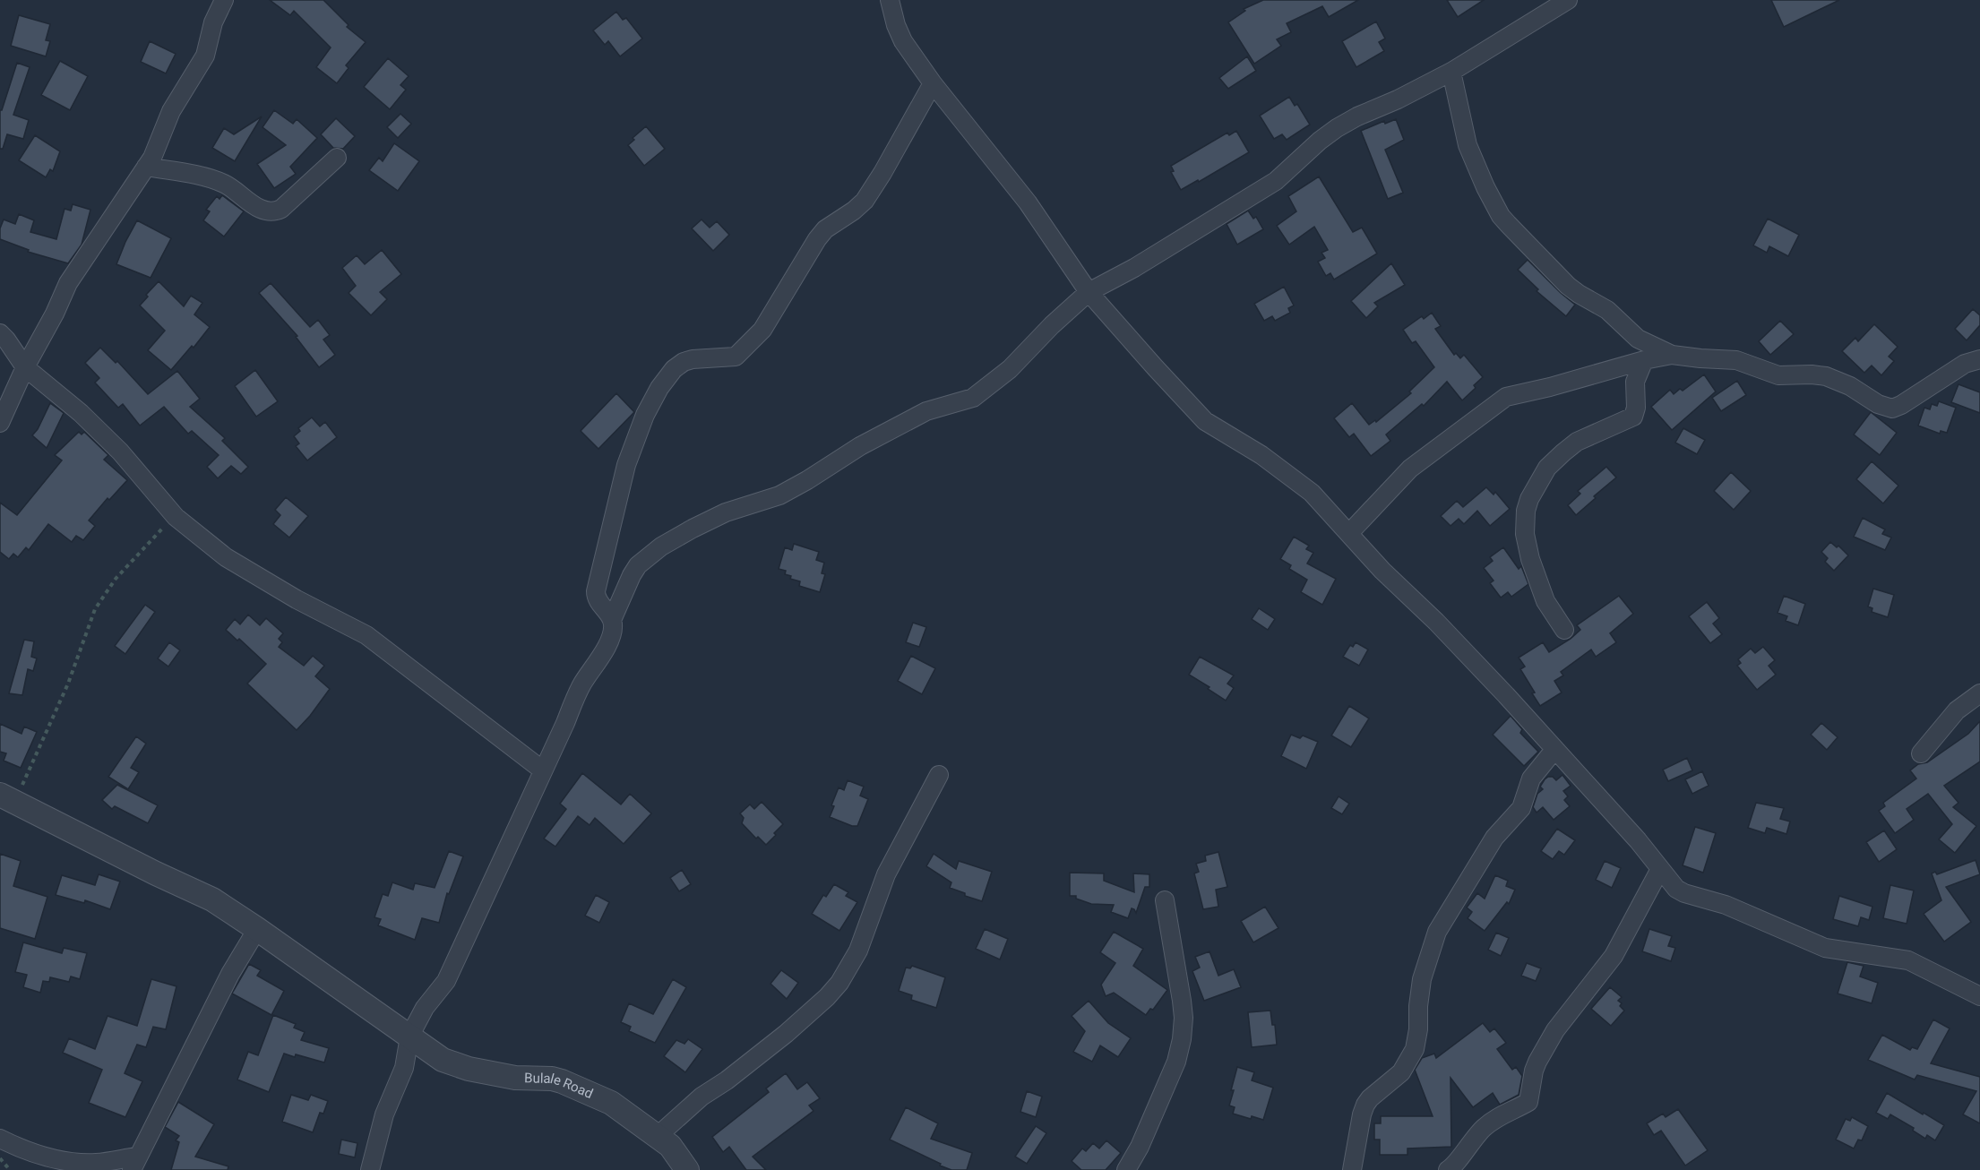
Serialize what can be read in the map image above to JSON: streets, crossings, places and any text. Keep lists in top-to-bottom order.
{
  "streets": {
    "street": ["Bulale Road"]
  }
}
